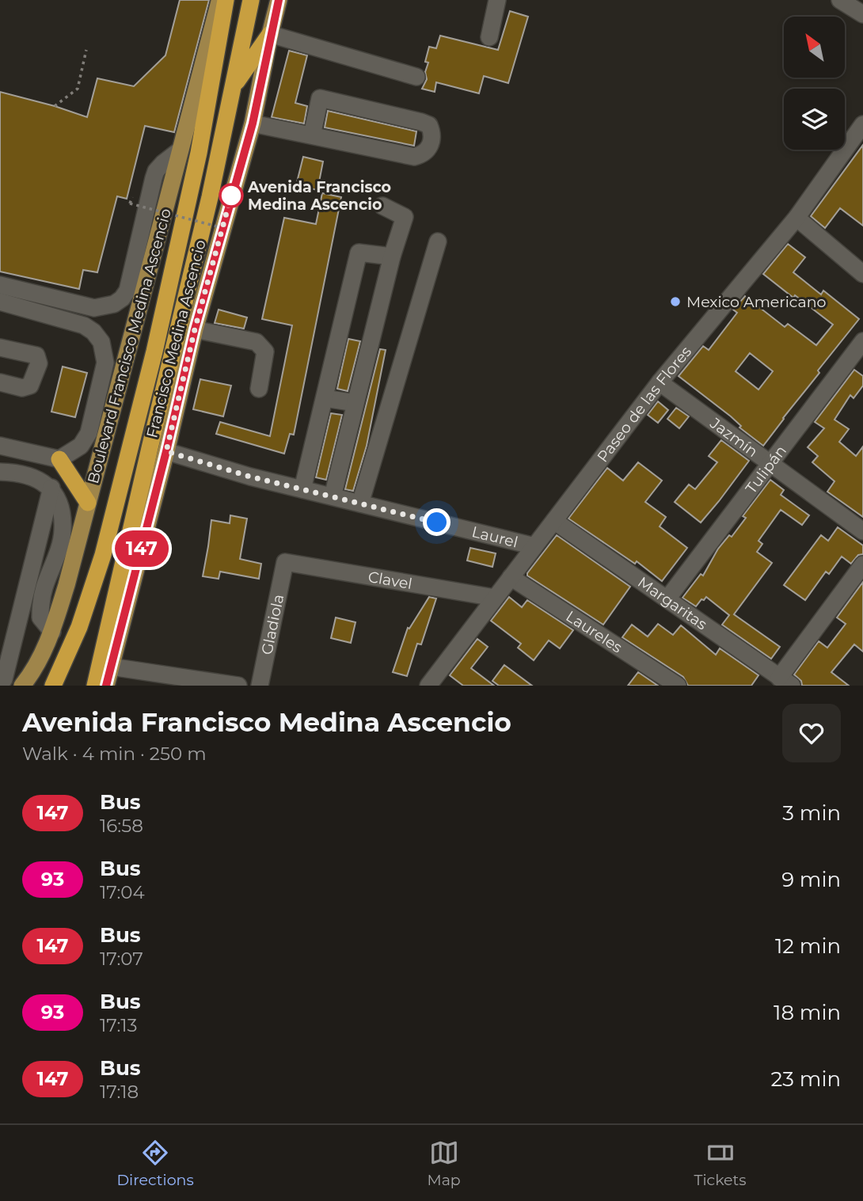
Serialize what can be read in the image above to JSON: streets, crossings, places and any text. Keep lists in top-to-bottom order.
{
  "streets": {
    "highway": ["Francisco Medina Ascencio"],
    "main road": ["Boulevard Francisco Medina Ascencio"],
    "street": [
      "Paseo de las Flores",
      "Jazmín",
      "Tulipán",
      "Laurel",
      "Clavel",
      "Margaritas",
      "Gladiola",
      "Laureles"
    ]
  },
  "crossings": [
    ["Francisco Medina Ascencio", "Laurel"],
    ["Paseo de las Flores", "Jazmín"],
    ["Paseo de las Flores", "Laurel"],
    ["Paseo de las Flores", "Clavel"],
    ["Paseo de las Flores", "Margaritas"],
    ["Paseo de las Flores", "Laureles"],
    ["Jazmín", "Tulipán"],
    ["Tulipán", "Margaritas"],
    ["Clavel", "Gladiola"]
  ],
  "places": ["Avenida Francisco Medina Ascencio", "Mexico Americano"],
  "lines": ["bus line 147"],
  "north": "top left",
  "page": {
    "on_map": "147",
    "heading": ["Avenida Francisco Medina Ascencio", "Walk · 4 min · 250 m"],
    "list": [
      {
        "mark": "147",
        "name": "Bus",
        "note": "16:58",
        "value": "3 min"
      },
      {
        "mark": "93",
        "name": "Bus",
        "note": "17:04",
        "value": "9 min"
      },
      {
        "mark": "147",
        "name": "Bus",
        "note": "17:07",
        "value": "12 min"
      },
      {
        "mark": "93",
        "name": "Bus",
        "note": "17:13",
        "value": "18 min"
      },
      {
        "mark": "147",
        "name": "Bus",
        "note": "17:18",
        "value": "23 min"
      }
    ],
    "tabs": ["Directions", "Map", "Tickets"]
  }
}
